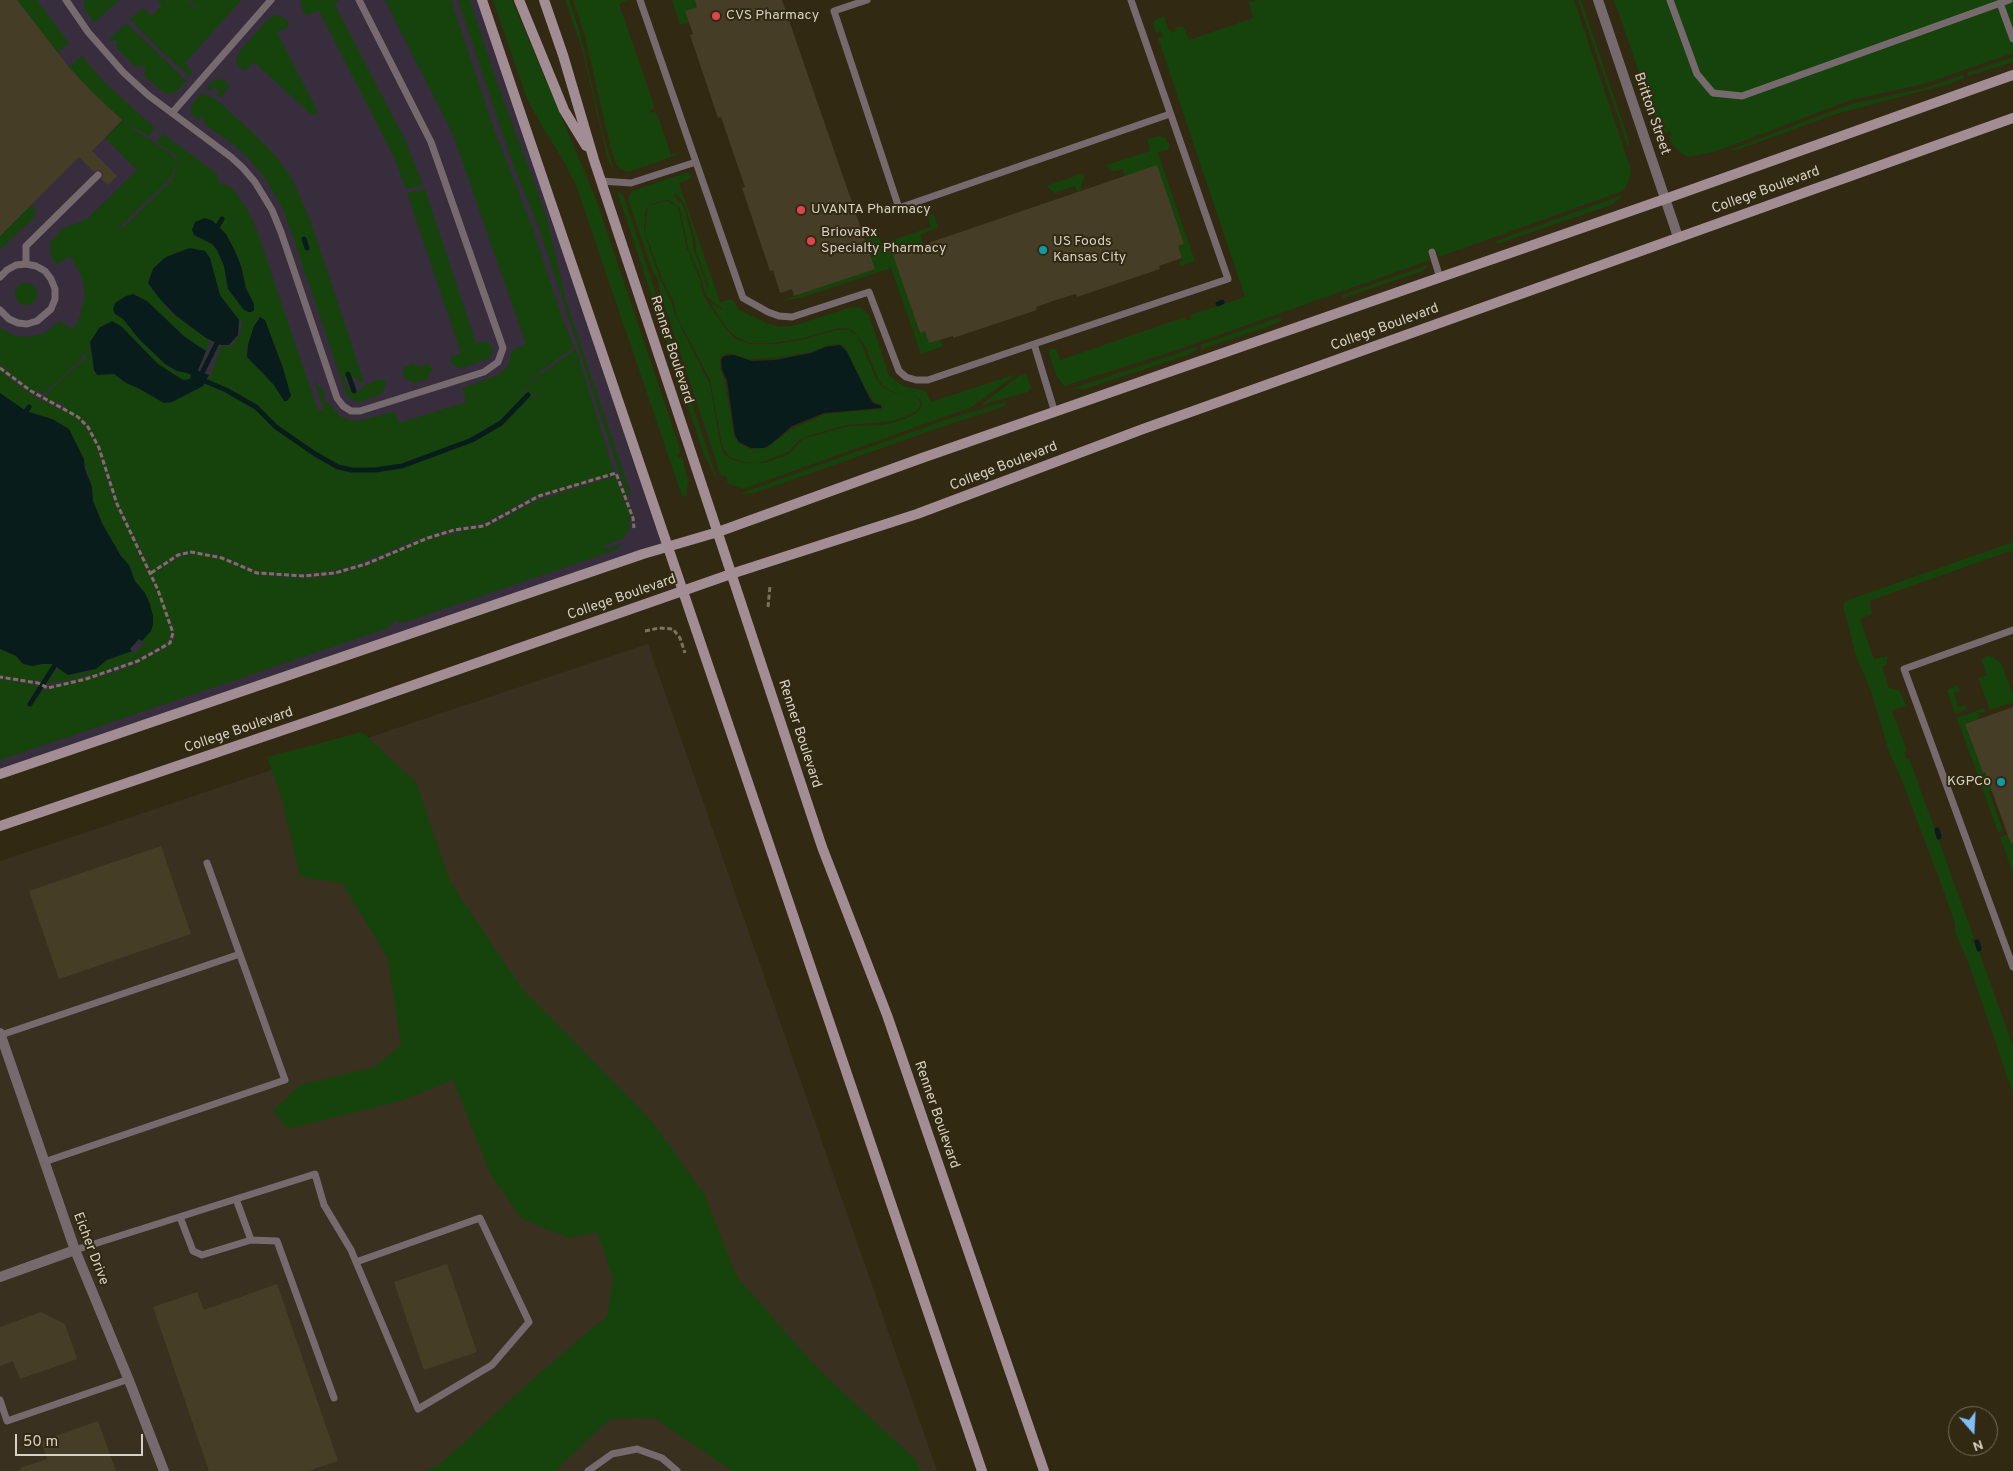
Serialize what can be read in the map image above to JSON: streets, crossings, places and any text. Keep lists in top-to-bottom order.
{
  "streets": {
    "main road": ["College Boulevard", "Renner Boulevard"],
    "street": ["Britton Street", "Eicher Drive"]
  },
  "crossings": [
    ["Britton Street", "College Boulevard"],
    ["College Boulevard", "Renner Boulevard"]
  ],
  "places": [
    "CVS Pharmacy",
    "UVANTA Pharmacy",
    "BriovaRx Specialty Pharmacy",
    "US Foods Kansas City",
    "KGPCo"
  ],
  "scale_bar": "50 m",
  "north": "bottom"
}
